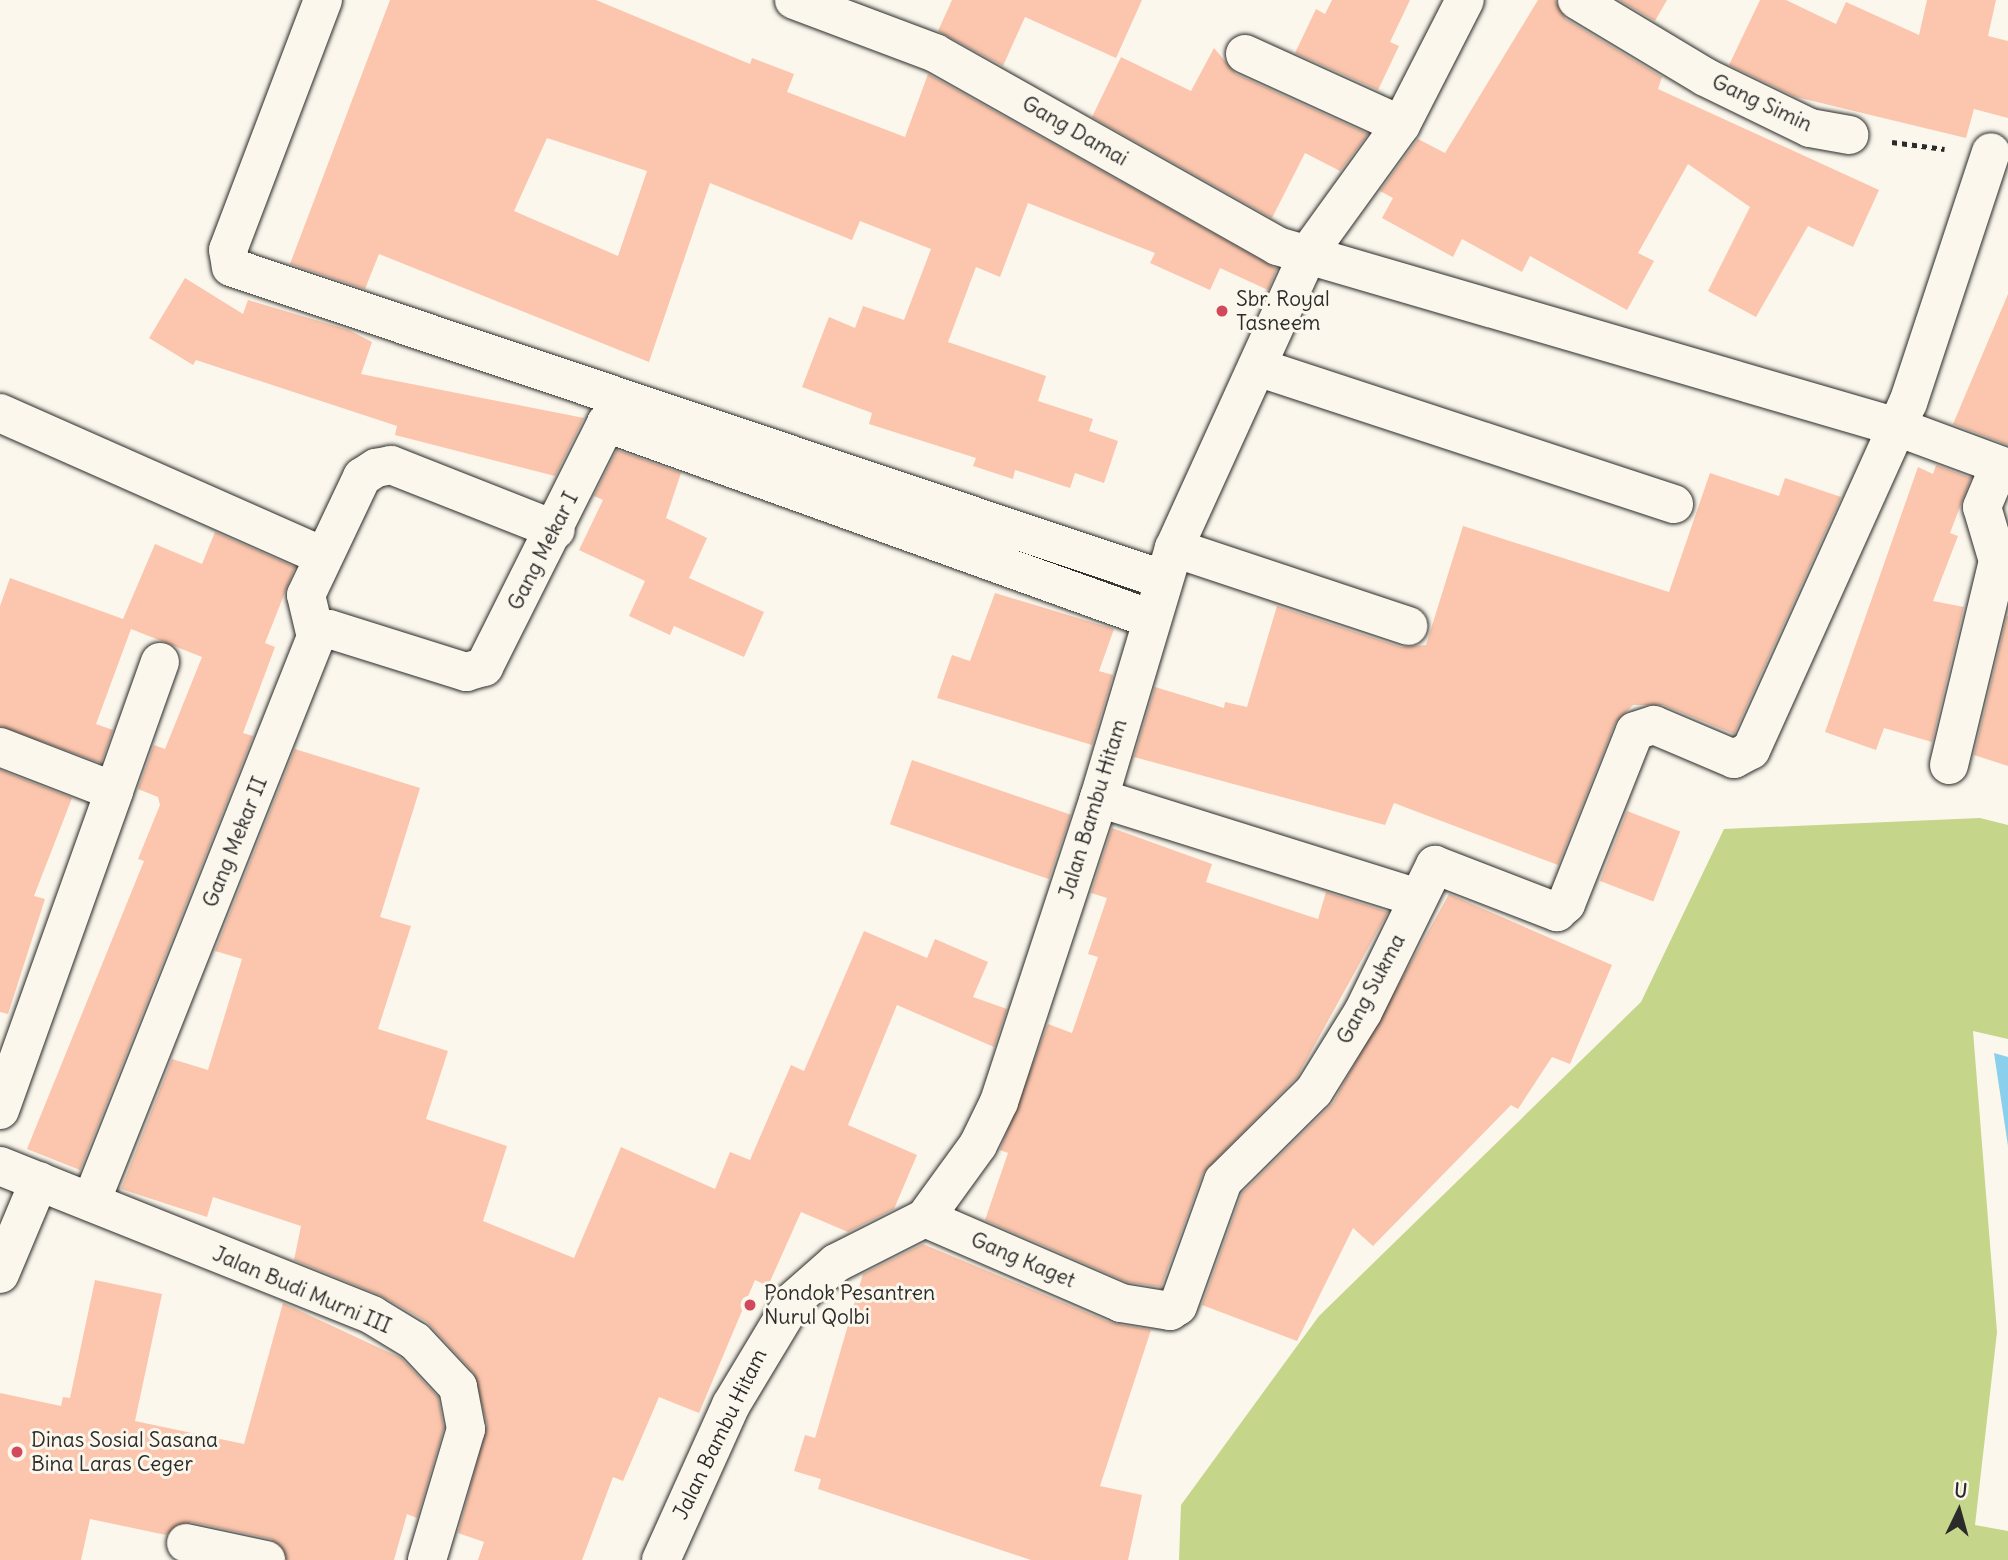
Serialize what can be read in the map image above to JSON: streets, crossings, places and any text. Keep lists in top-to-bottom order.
{
  "streets": {
    "street": [
      "Gang Simin",
      "Gang Damai",
      "Gang Mekar I",
      "Jalan Bambu Hitam",
      "Gang Mekar II",
      "Gang Sukma",
      "Gang Kaget",
      "Jalan Budi Murni III"
    ]
  },
  "crossings": [
    ["Gang Damai", "Jalan Bambu Hitam"],
    ["Gang Mekar I", "Jalan Bambu Hitam"],
    ["Gang Mekar I", "Gang Mekar II"],
    ["Jalan Bambu Hitam", "Gang Kaget"],
    ["Gang Mekar II", "Jalan Budi Murni III"],
    ["Gang Sukma", "Gang Kaget"]
  ],
  "places": ["Sbr. Royal Tasneem", "Pondok Pesantren Nurul Qolbi", "Dinas Sosial Sasana Bina Laras Ceger"],
  "north": "top"
}
